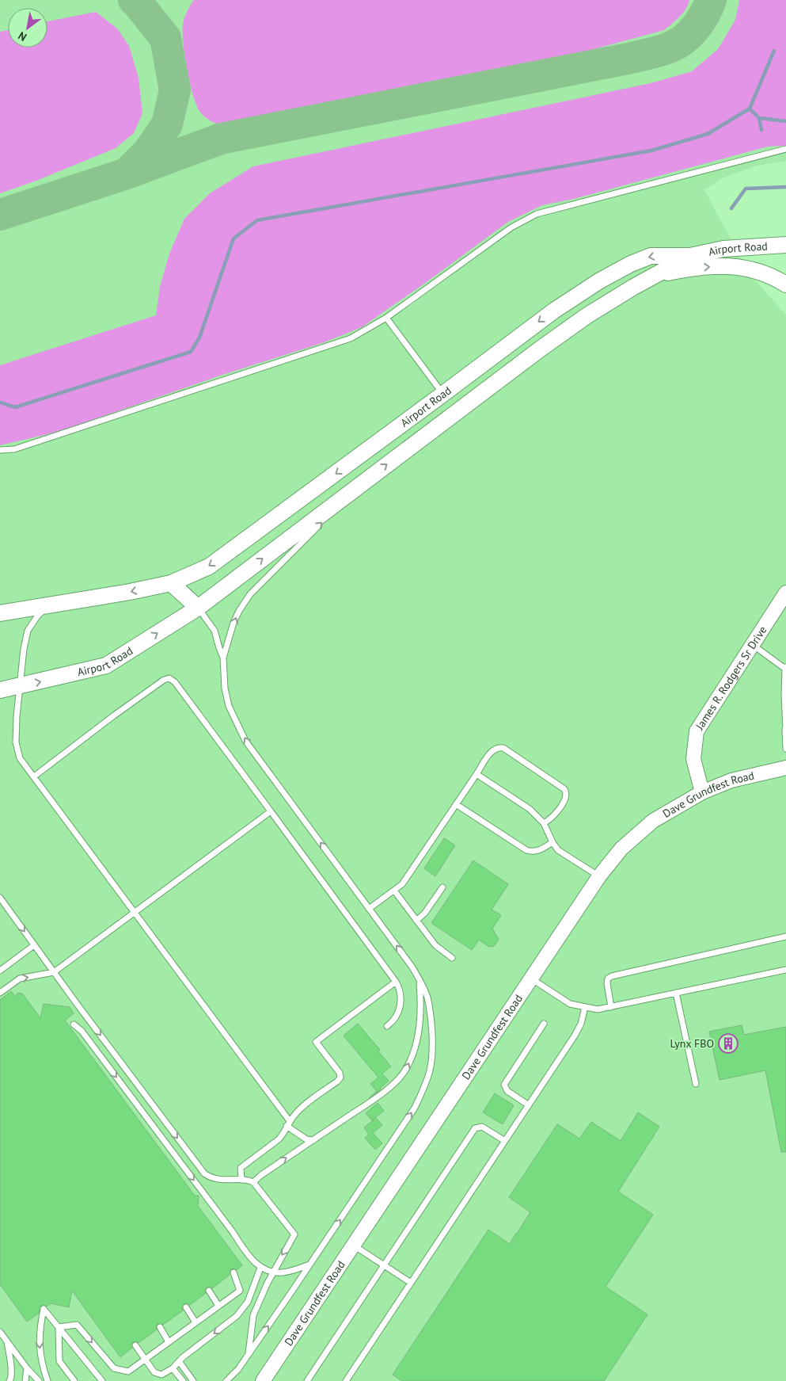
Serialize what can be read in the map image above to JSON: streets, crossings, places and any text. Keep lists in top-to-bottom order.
{
  "streets": {
    "main road": ["Airport Road"],
    "street": ["James R. Rodgers Sr Drive", "Dave Grundfest Road"]
  },
  "crossings": [
    ["James R. Rodgers Sr Drive", "Dave Grundfest Road"]
  ],
  "places": {
    "building": ["Lynx FBO"]
  },
  "north": "bottom left"
}
